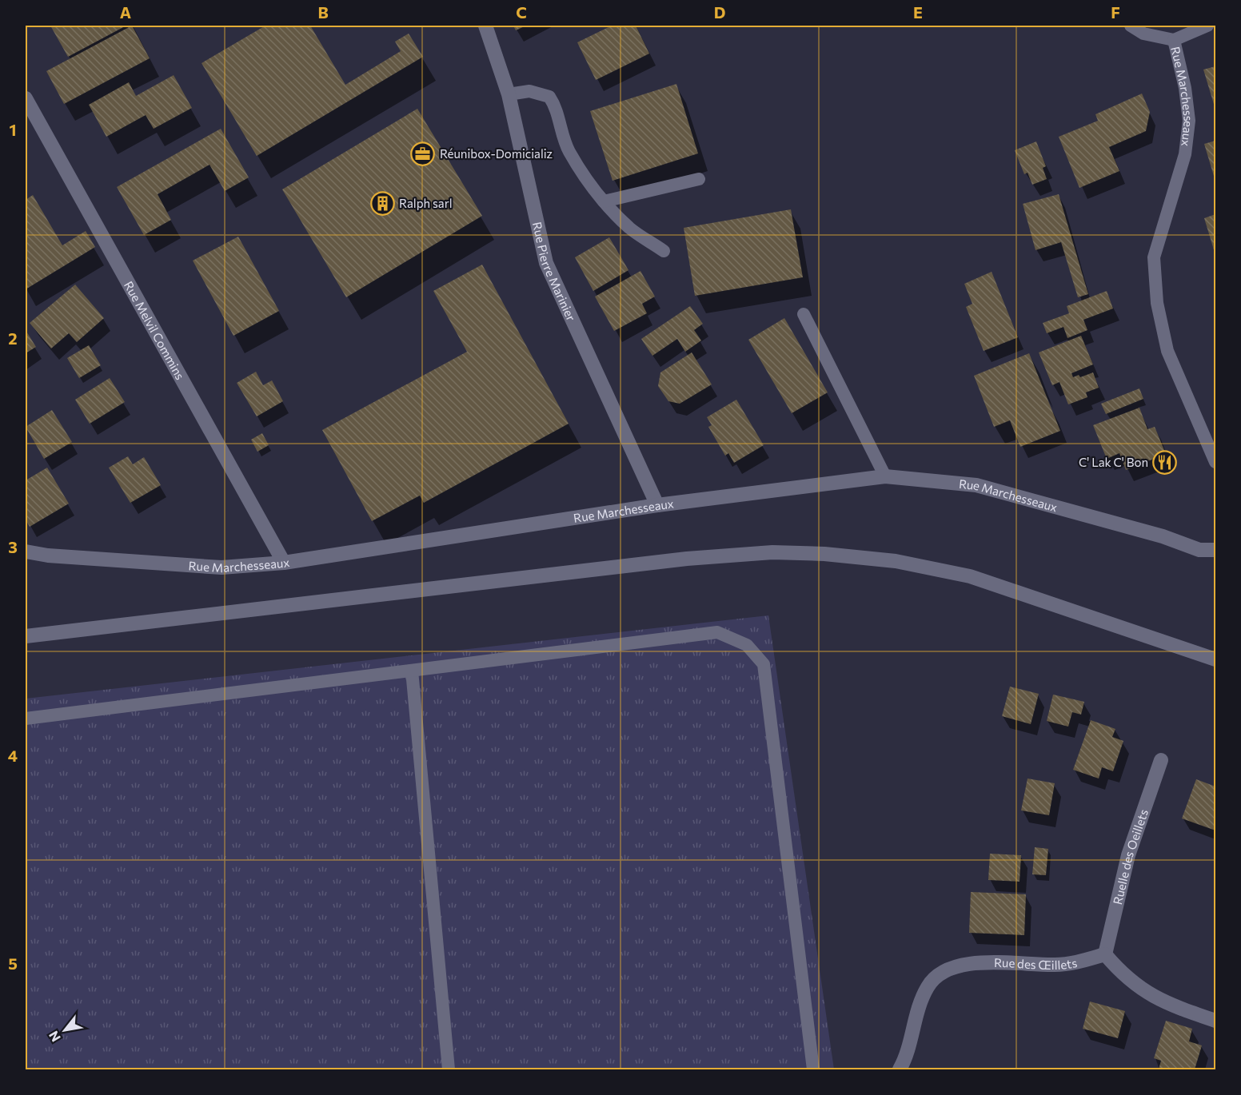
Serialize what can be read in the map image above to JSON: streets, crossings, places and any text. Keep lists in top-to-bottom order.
{
  "streets": {
    "street": [
      "Rue Marchesseaux",
      "Rue Pierre Marinier",
      "Rue Melvil Commins",
      "Ruelle des Oeillets",
      "Rue des Œillets"
    ]
  },
  "crossings": [
    ["Rue Marchesseaux", "Rue Pierre Marinier"],
    ["Rue Marchesseaux", "Rue Melvil Commins"],
    ["Ruelle des Oeillets", "Rue des Œillets"]
  ],
  "places": {
    "office": ["Réunibox-Domicializ"],
    "building": ["Ralph sarl"],
    "restaurant": ["C' Lak C' Bon"]
  },
  "north": "bottom left",
  "grid": {
    "columns": [
      "A",
      "B",
      "C",
      "D",
      "E",
      "F"
    ],
    "rows": [
      "1",
      "2",
      "3",
      "4",
      "5"
    ]
  }
}
